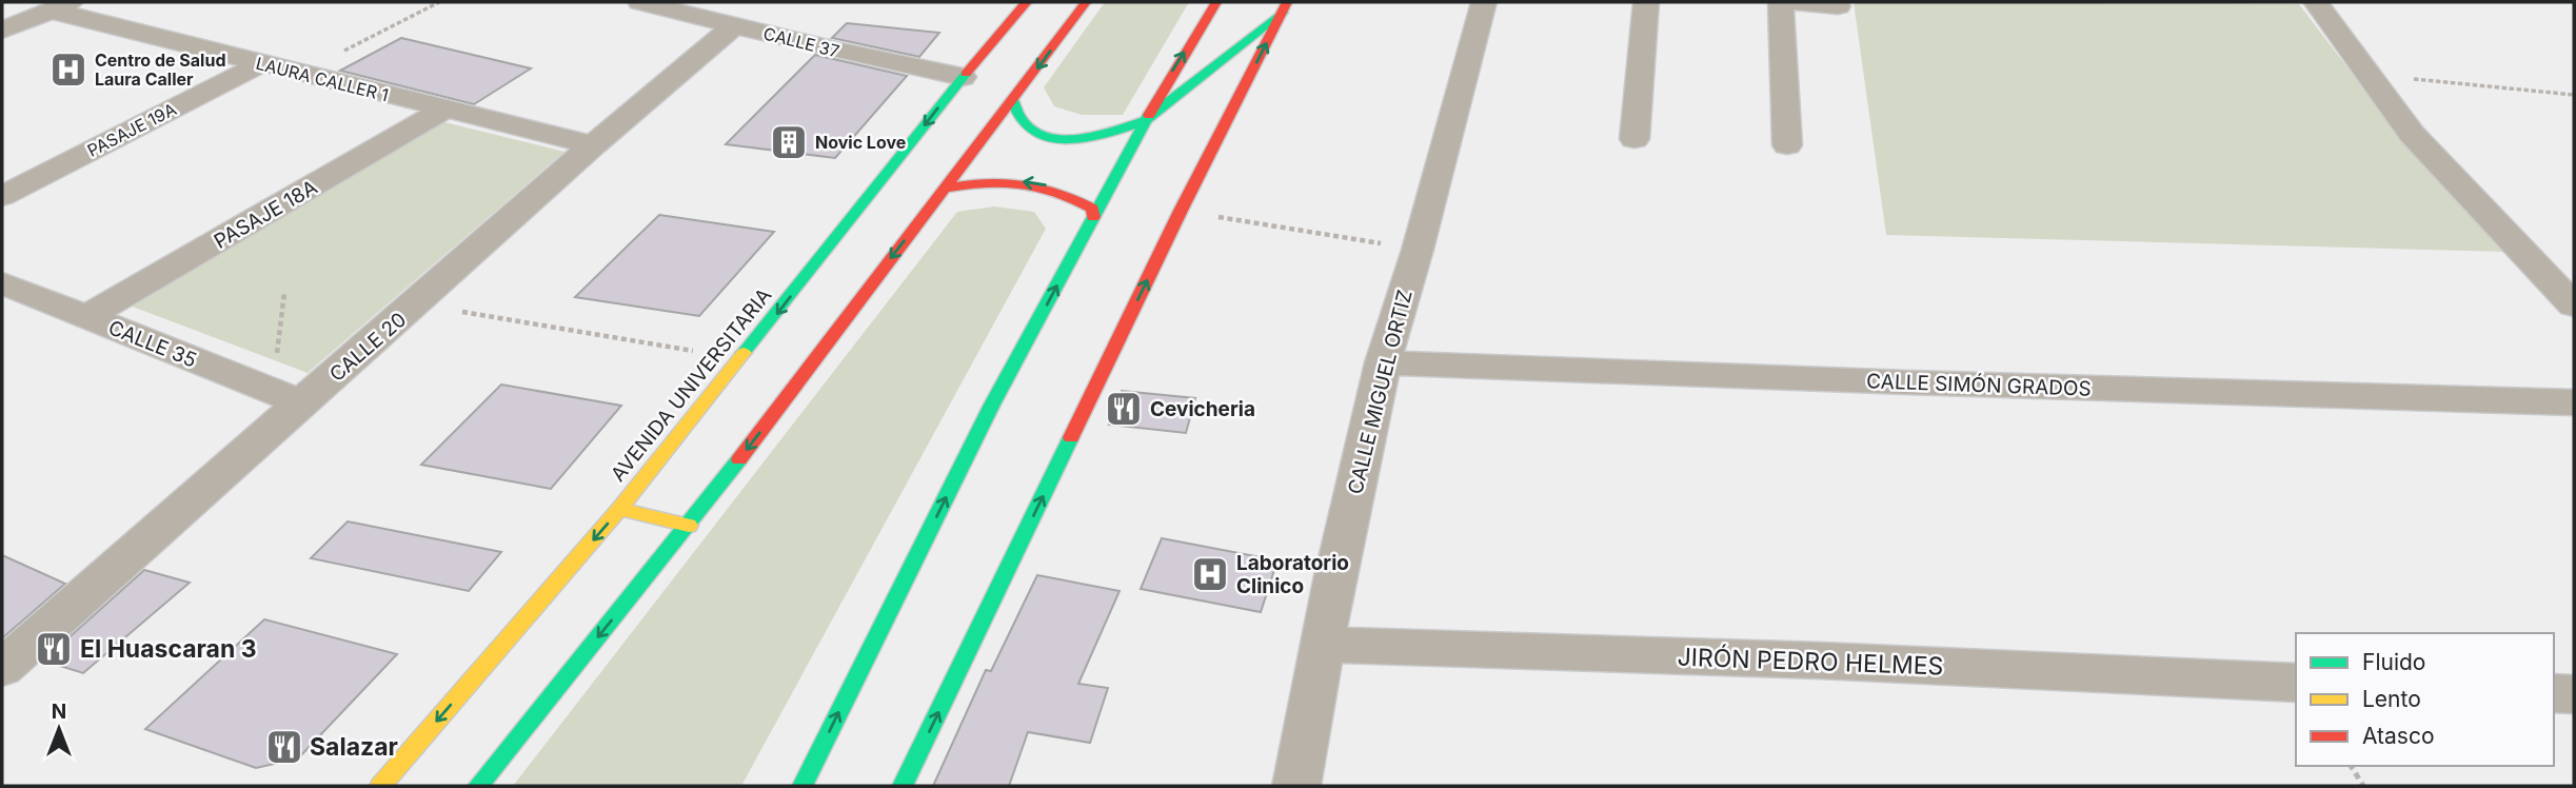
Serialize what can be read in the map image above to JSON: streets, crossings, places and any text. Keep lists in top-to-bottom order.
{
  "streets": {
    "main road": ["AVENIDA UNIVERSITARIA"],
    "street": [
      "CALLE 37",
      "LAURA CALLER 1",
      "PASAJE 19A",
      "PASAJE 18A",
      "CALLE 35",
      "CALLE 20",
      "CALLE SIMÓN GRADOS",
      "CALLE MIGUEL ORTIZ",
      "JIRÓN PEDRO HELMES"
    ]
  },
  "crossings": [
    ["CALLE 37", "CALLE 20"],
    ["CALLE 37", "AVENIDA UNIVERSITARIA"],
    ["LAURA CALLER 1", "PASAJE 19A"],
    ["LAURA CALLER 1", "PASAJE 18A"],
    ["LAURA CALLER 1", "CALLE 20"],
    ["PASAJE 18A", "CALLE 35"],
    ["CALLE 35", "CALLE 20"],
    ["CALLE SIMÓN GRADOS", "CALLE MIGUEL ORTIZ"],
    ["CALLE MIGUEL ORTIZ", "JIRÓN PEDRO HELMES"]
  ],
  "places": {
    "hospital": ["Centro de Salud Laura Caller", "Laboratorio Clinico"],
    "building": ["Novic Love"],
    "restaurant": ["Cevicheria", "El Huascaran 3", "Salazar"]
  },
  "legend": ["Fluido", "Lento", "Atasco"],
  "north": "top"
}
